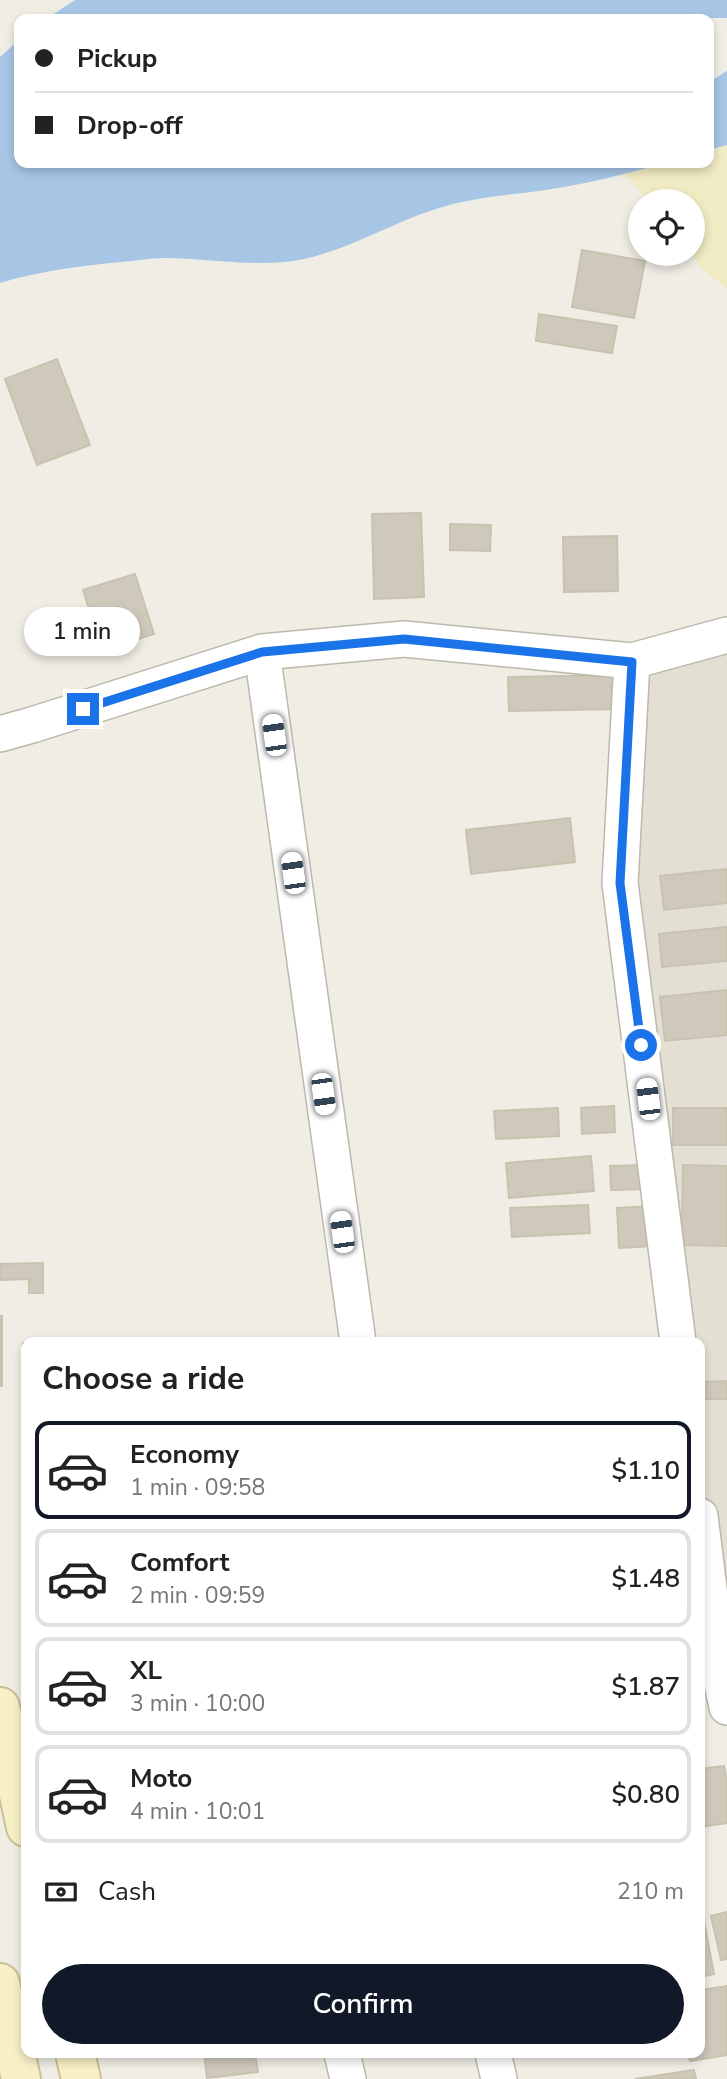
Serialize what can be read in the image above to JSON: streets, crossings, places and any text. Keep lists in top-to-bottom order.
{
  "page": {
    "banner": ["Pickup", "Drop-off"],
    "bubble": "1 min",
    "heading": "Choose a ride",
    "list": [
      {
        "name": "Economy",
        "note": "1 min · 09:58",
        "value": "$1.10"
      },
      {
        "name": "Comfort",
        "note": "2 min · 09:59",
        "value": "$1.48"
      },
      {
        "name": "XL",
        "note": "3 min · 10:00",
        "value": "$1.87"
      },
      {
        "name": "Moto",
        "note": "4 min · 10:01",
        "value": "$0.80"
      }
    ],
    "pay": ["Cash", "210 m"],
    "buttons": "Confirm"
  }
}
